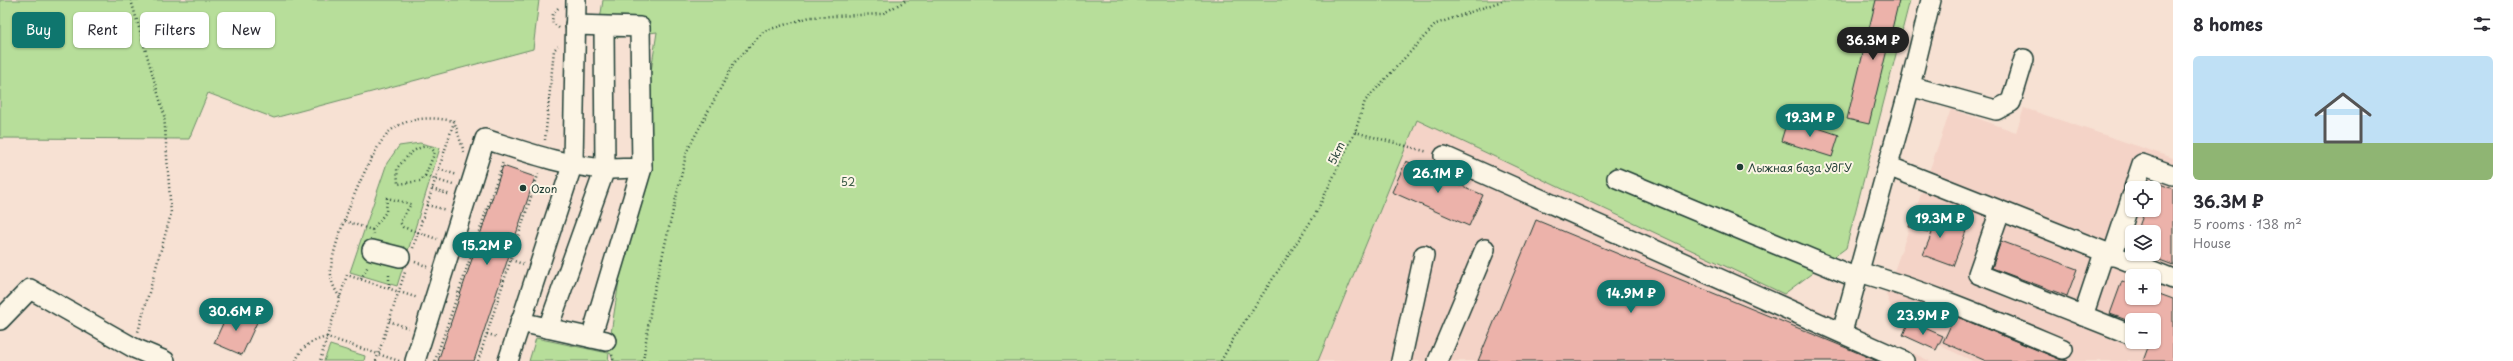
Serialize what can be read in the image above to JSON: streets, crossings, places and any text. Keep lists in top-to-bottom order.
{
  "streets": {
    "path": ["5km"]
  },
  "parks": ["52"],
  "places": ["Лыжная база УдГУ", "Ozon"],
  "page": {
    "heading": "8 homes",
    "chip": [
      "Buy",
      "Rent",
      "Filters",
      "New"
    ],
    "price": [
      "36.3M ₽",
      "19.3M ₽",
      "26.1M ₽",
      "19.3M ₽",
      "15.2M ₽",
      "14.9M ₽",
      "30.6M ₽",
      "23.9M ₽"
    ],
    "list": [
      {
        "name": "36.3M ₽",
        "note": "5 rooms · 138 m² · House"
      }
    ],
    "map_buttons": ["+", "−"]
  }
}
